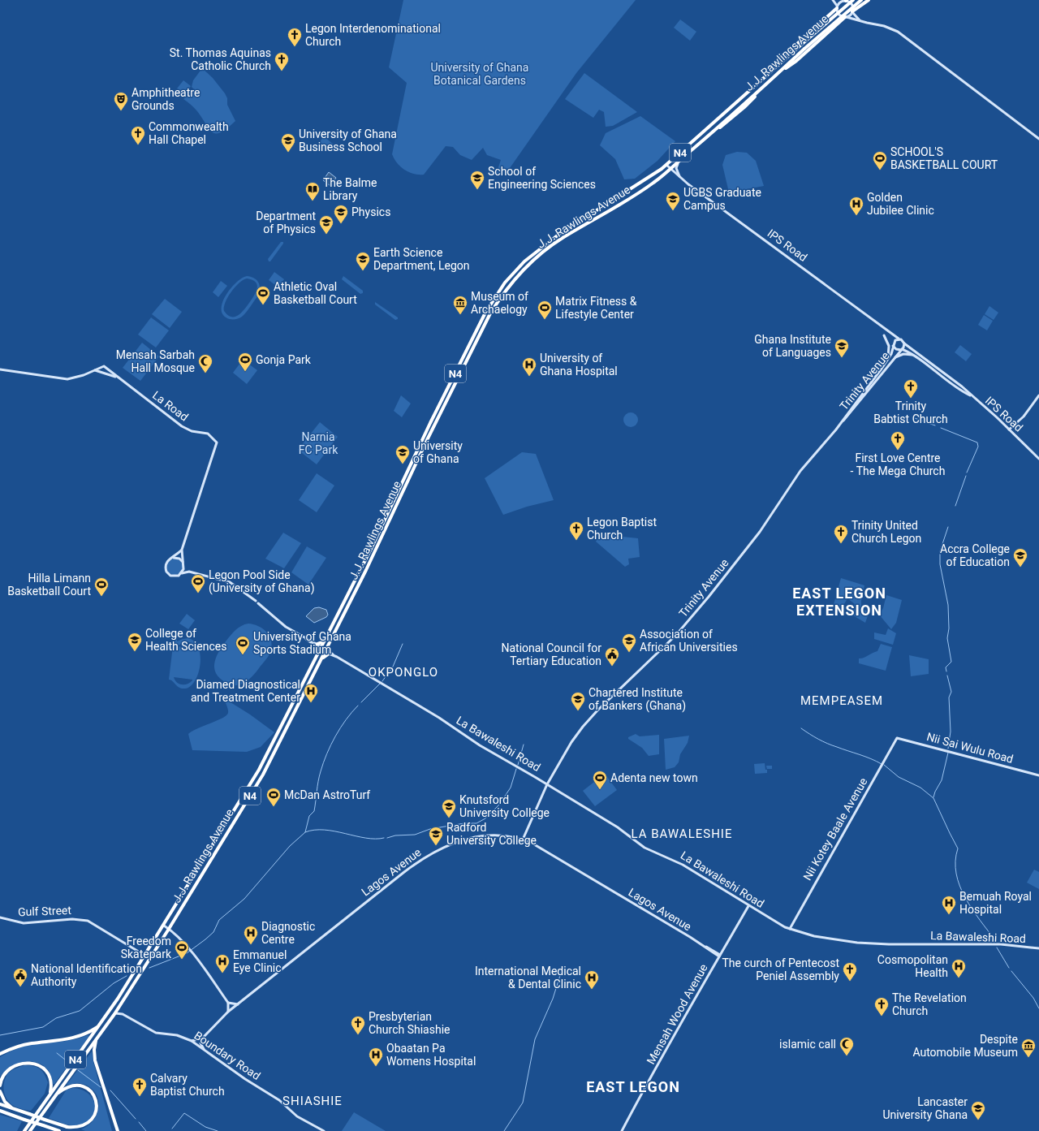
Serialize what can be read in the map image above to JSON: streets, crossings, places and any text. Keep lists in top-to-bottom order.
{
  "streets": {
    "highway": ["J.J. Rawlings Avenue", "N4"],
    "street": [
      "IPS Road",
      "Trinity Avenue",
      "La Road",
      "La Bawaleshi Road",
      "Nii Sai Wulu Road",
      "Nii Kotey Baale Avenue",
      "Lagos Avenue",
      "Gulf Street",
      "Mensah Wood Avenue",
      "Boundary Road"
    ]
  },
  "crossings": [
    ["J.J. Rawlings Avenue", "IPS Road"],
    ["J.J. Rawlings Avenue", "La Bawaleshi Road"],
    ["J.J. Rawlings Avenue", "Gulf Street"],
    ["J.J. Rawlings Avenue", "Boundary Road"],
    ["IPS Road", "Trinity Avenue"],
    ["Trinity Avenue", "La Bawaleshi Road"],
    ["Trinity Avenue", "Lagos Avenue"],
    ["La Bawaleshi Road", "Nii Kotey Baale Avenue"],
    ["La Bawaleshi Road", "Mensah Wood Avenue"],
    ["Nii Sai Wulu Road", "Nii Kotey Baale Avenue"],
    ["Lagos Avenue", "Mensah Wood Avenue"],
    ["Lagos Avenue", "Boundary Road"]
  ],
  "districts": [
    "EAST LEGON EXTENSION",
    "OKPONGLO",
    "MEMPEASEM",
    "LA BAWALESHIE",
    "EAST LEGON",
    "SHIASHIE"
  ],
  "parks": ["University of Ghana Botanical Gardens", "Narnia FC Park"],
  "places": {
    "church": [
      "Legon Interdenominational Church",
      "St. Thomas Aquinas Catholic Church",
      "Commonwealth Hall Chapel",
      "Trinity Babtist Church",
      "First Love Centre - The Mega Church",
      "Legon Baptist Church",
      "Trinity United Church Legon",
      "The curch of Pentecost Peniel Assembly",
      "The Revelation Church",
      "Presbyterian Church Shiashie",
      "Calvary Baptist Church"
    ],
    "theatre": ["Amphitheatre Grounds"],
    "school or university": [
      "University of Ghana Business School",
      "School of Engineering Sciences",
      "UGBS Graduate Campus",
      "Physics",
      "Department of Physics",
      "Earth Science Department, Legon",
      "Ghana Institute of Languages",
      "University of Ghana",
      "Accra College of Education",
      "College of Health Sciences",
      "Association of African Universities",
      "Chartered Institute of Bankers (Ghana)",
      "Knutsford University College",
      "Radford University College",
      "Lancaster University Ghana"
    ],
    "sports": [
      "SCHOOL'S BASKETBALL COURT",
      "Athletic Oval Basketball Court",
      "Matrix Fitness & Lifestyle Center",
      "Gonja Park",
      "Legon Pool Side (University of Ghana)",
      "Hilla Limann Basketball Court",
      "University of Ghana Sports Stadium",
      "Adenta new town",
      "McDan AstroTurf",
      "Freedom Skatepark"
    ],
    "library": ["The Balme Library"],
    "hospital": [
      "Golden Jubilee Clinic",
      "University of Ghana Hospital",
      "Diamed Diagnostical and Treatment Center",
      "Bemuah Royal Hospital",
      "Diagnostic Centre",
      "Emmanuel Eye Clinic",
      "Cosmopolitan Health",
      "International Medical & Dental Clinic",
      "Obaatan Pa Womens Hospital"
    ],
    "museum": ["Museum of Archaelogy", "Despite Automobile Museum"],
    "mosque": ["Mensah Sarbah Hall Mosque", "islamic call"],
    "public building": ["National Council for Tertiary Education", "National Identification Authority"]
  }
}
